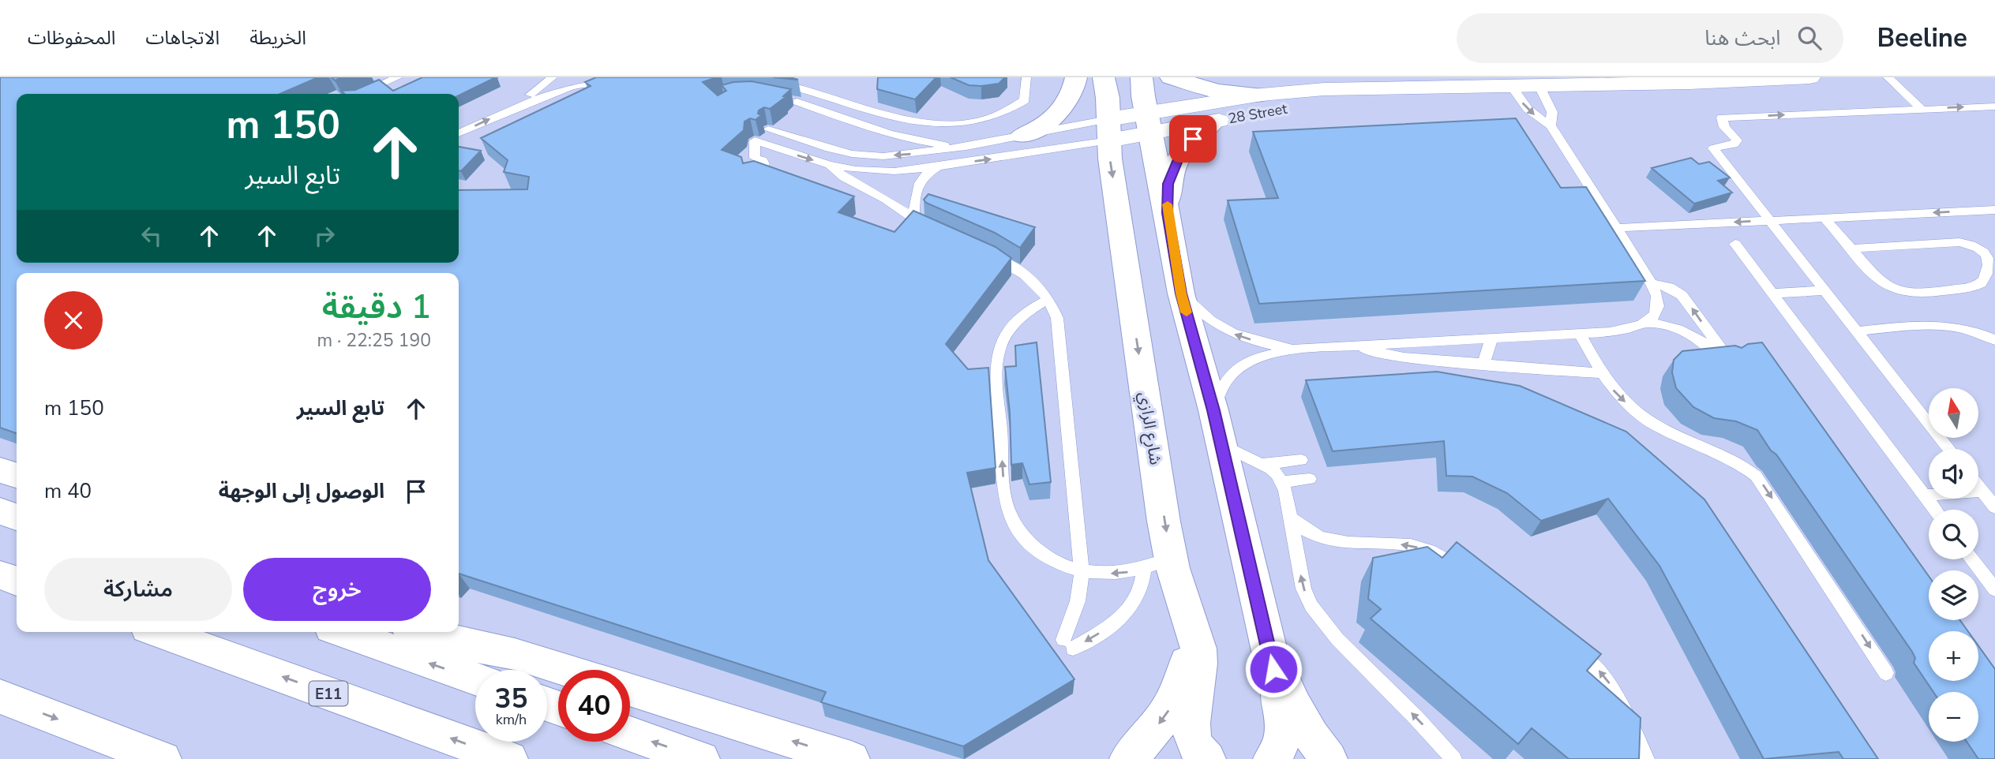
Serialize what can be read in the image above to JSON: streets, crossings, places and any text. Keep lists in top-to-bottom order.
{
  "streets": {
    "main road": ["شارع الرازي", "E11"],
    "street": ["28 Street"]
  },
  "crossings": [
    ["28 Street", "شارع الرازي"]
  ],
  "north": "top",
  "page": {
    "header": "Beeline",
    "search": "ابحث هنا",
    "nav": ["الخريطة", "الاتجاهات", "المحفوظات"],
    "turn": ["150 m", "تابع السير"],
    "heading": ["1 دقيقة", "190 m · 22:25"],
    "list": [
      {
        "name": "تابع السير",
        "value": "150 m"
      },
      {
        "name": "الوصول إلى الوجهة",
        "value": "40 m"
      }
    ],
    "map_buttons": ["+", "−"],
    "buttons": ["خروج", "مشاركة"],
    "speed": "35 km/h",
    "limit": "40"
  }
}
